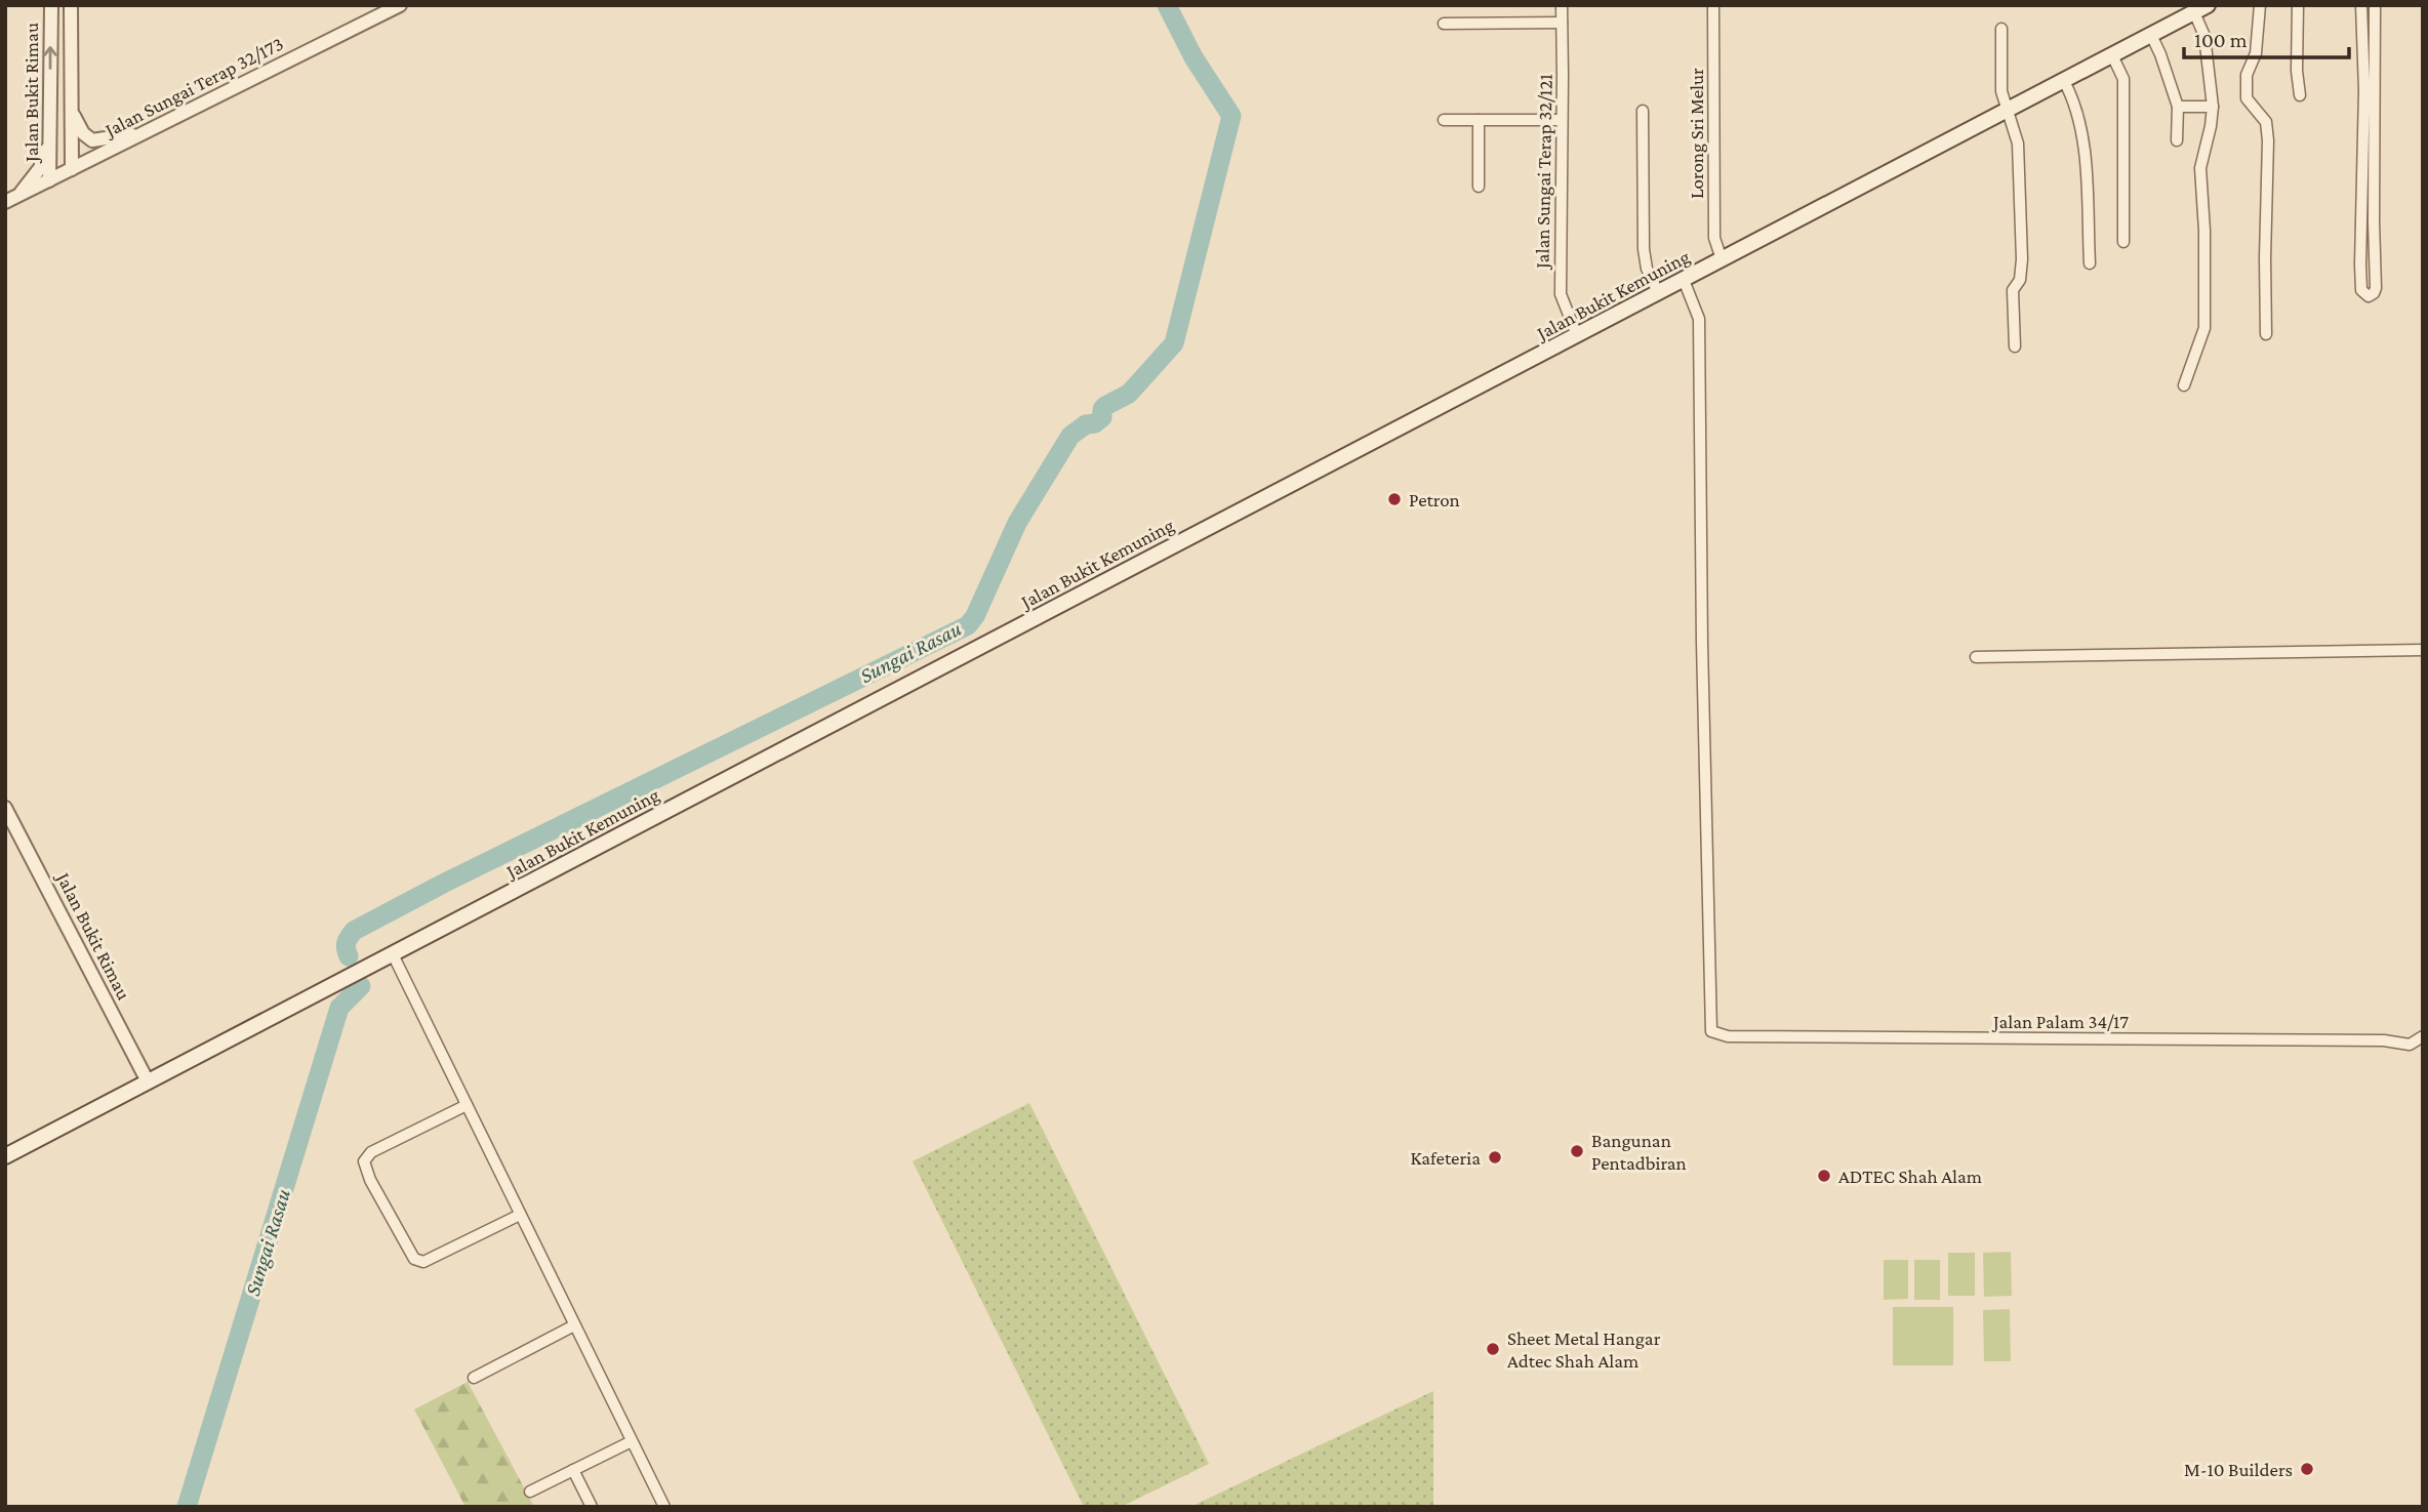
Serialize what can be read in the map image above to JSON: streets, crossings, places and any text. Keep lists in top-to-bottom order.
{
  "streets": {
    "main road": ["Jalan Bukit Kemuning"],
    "street": [
      "Jalan Sungai Terap 32/173",
      "Jalan Bukit Rimau",
      "Lorong Sri Melur",
      "Jalan Sungai Terap 32/121",
      "Jalan Palam 34/17"
    ]
  },
  "crossings": [
    ["Jalan Sungai Terap 32/173", "Jalan Bukit Rimau"],
    ["Jalan Bukit Rimau", "Jalan Bukit Kemuning"],
    ["Lorong Sri Melur", "Jalan Bukit Kemuning"],
    ["Jalan Sungai Terap 32/121", "Jalan Bukit Kemuning"],
    ["Jalan Bukit Kemuning", "Jalan Palam 34/17"]
  ],
  "water": ["Sungai Rasau"],
  "places": [
    "Petron",
    "Bangunan Pentadbiran",
    "Kafeteria",
    "ADTEC Shah Alam",
    "Sheet Metal Hangar Adtec Shah Alam",
    "M-10 Builders"
  ],
  "scale_bar": "100 m"
}
